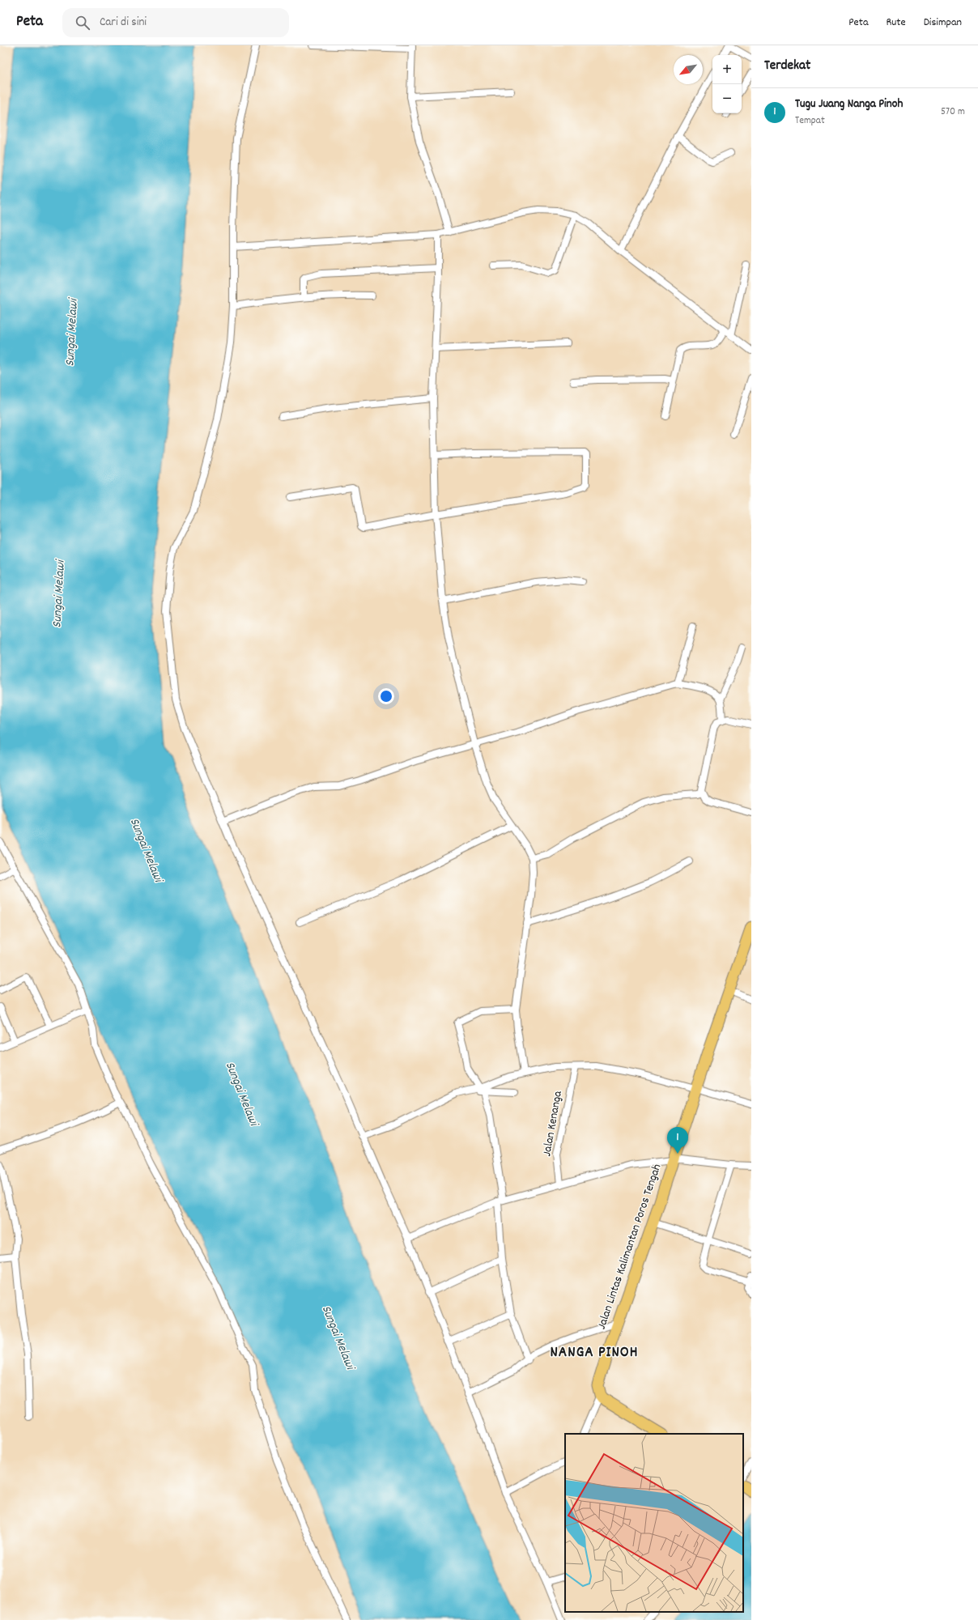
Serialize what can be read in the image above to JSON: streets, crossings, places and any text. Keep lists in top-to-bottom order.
{
  "streets": {
    "main road": ["Jalan Lintas Kalimantan Poros Tengah"],
    "street": ["Jalan Kenanga"]
  },
  "districts": ["NANGA PINOH"],
  "water": ["Sungai Melawi"],
  "north": "bottom left",
  "page": {
    "header": "Peta",
    "search": "Cari di sini",
    "nav": ["Peta", "Rute", "Disimpan"],
    "heading": "Terdekat",
    "map_buttons": ["+", "−"],
    "list": [
      {
        "mark": "1",
        "name": "Tugu Juang Nanga Pinoh",
        "note": "Tempat",
        "value": "570 m"
      }
    ],
    "pins": "1"
  }
}
